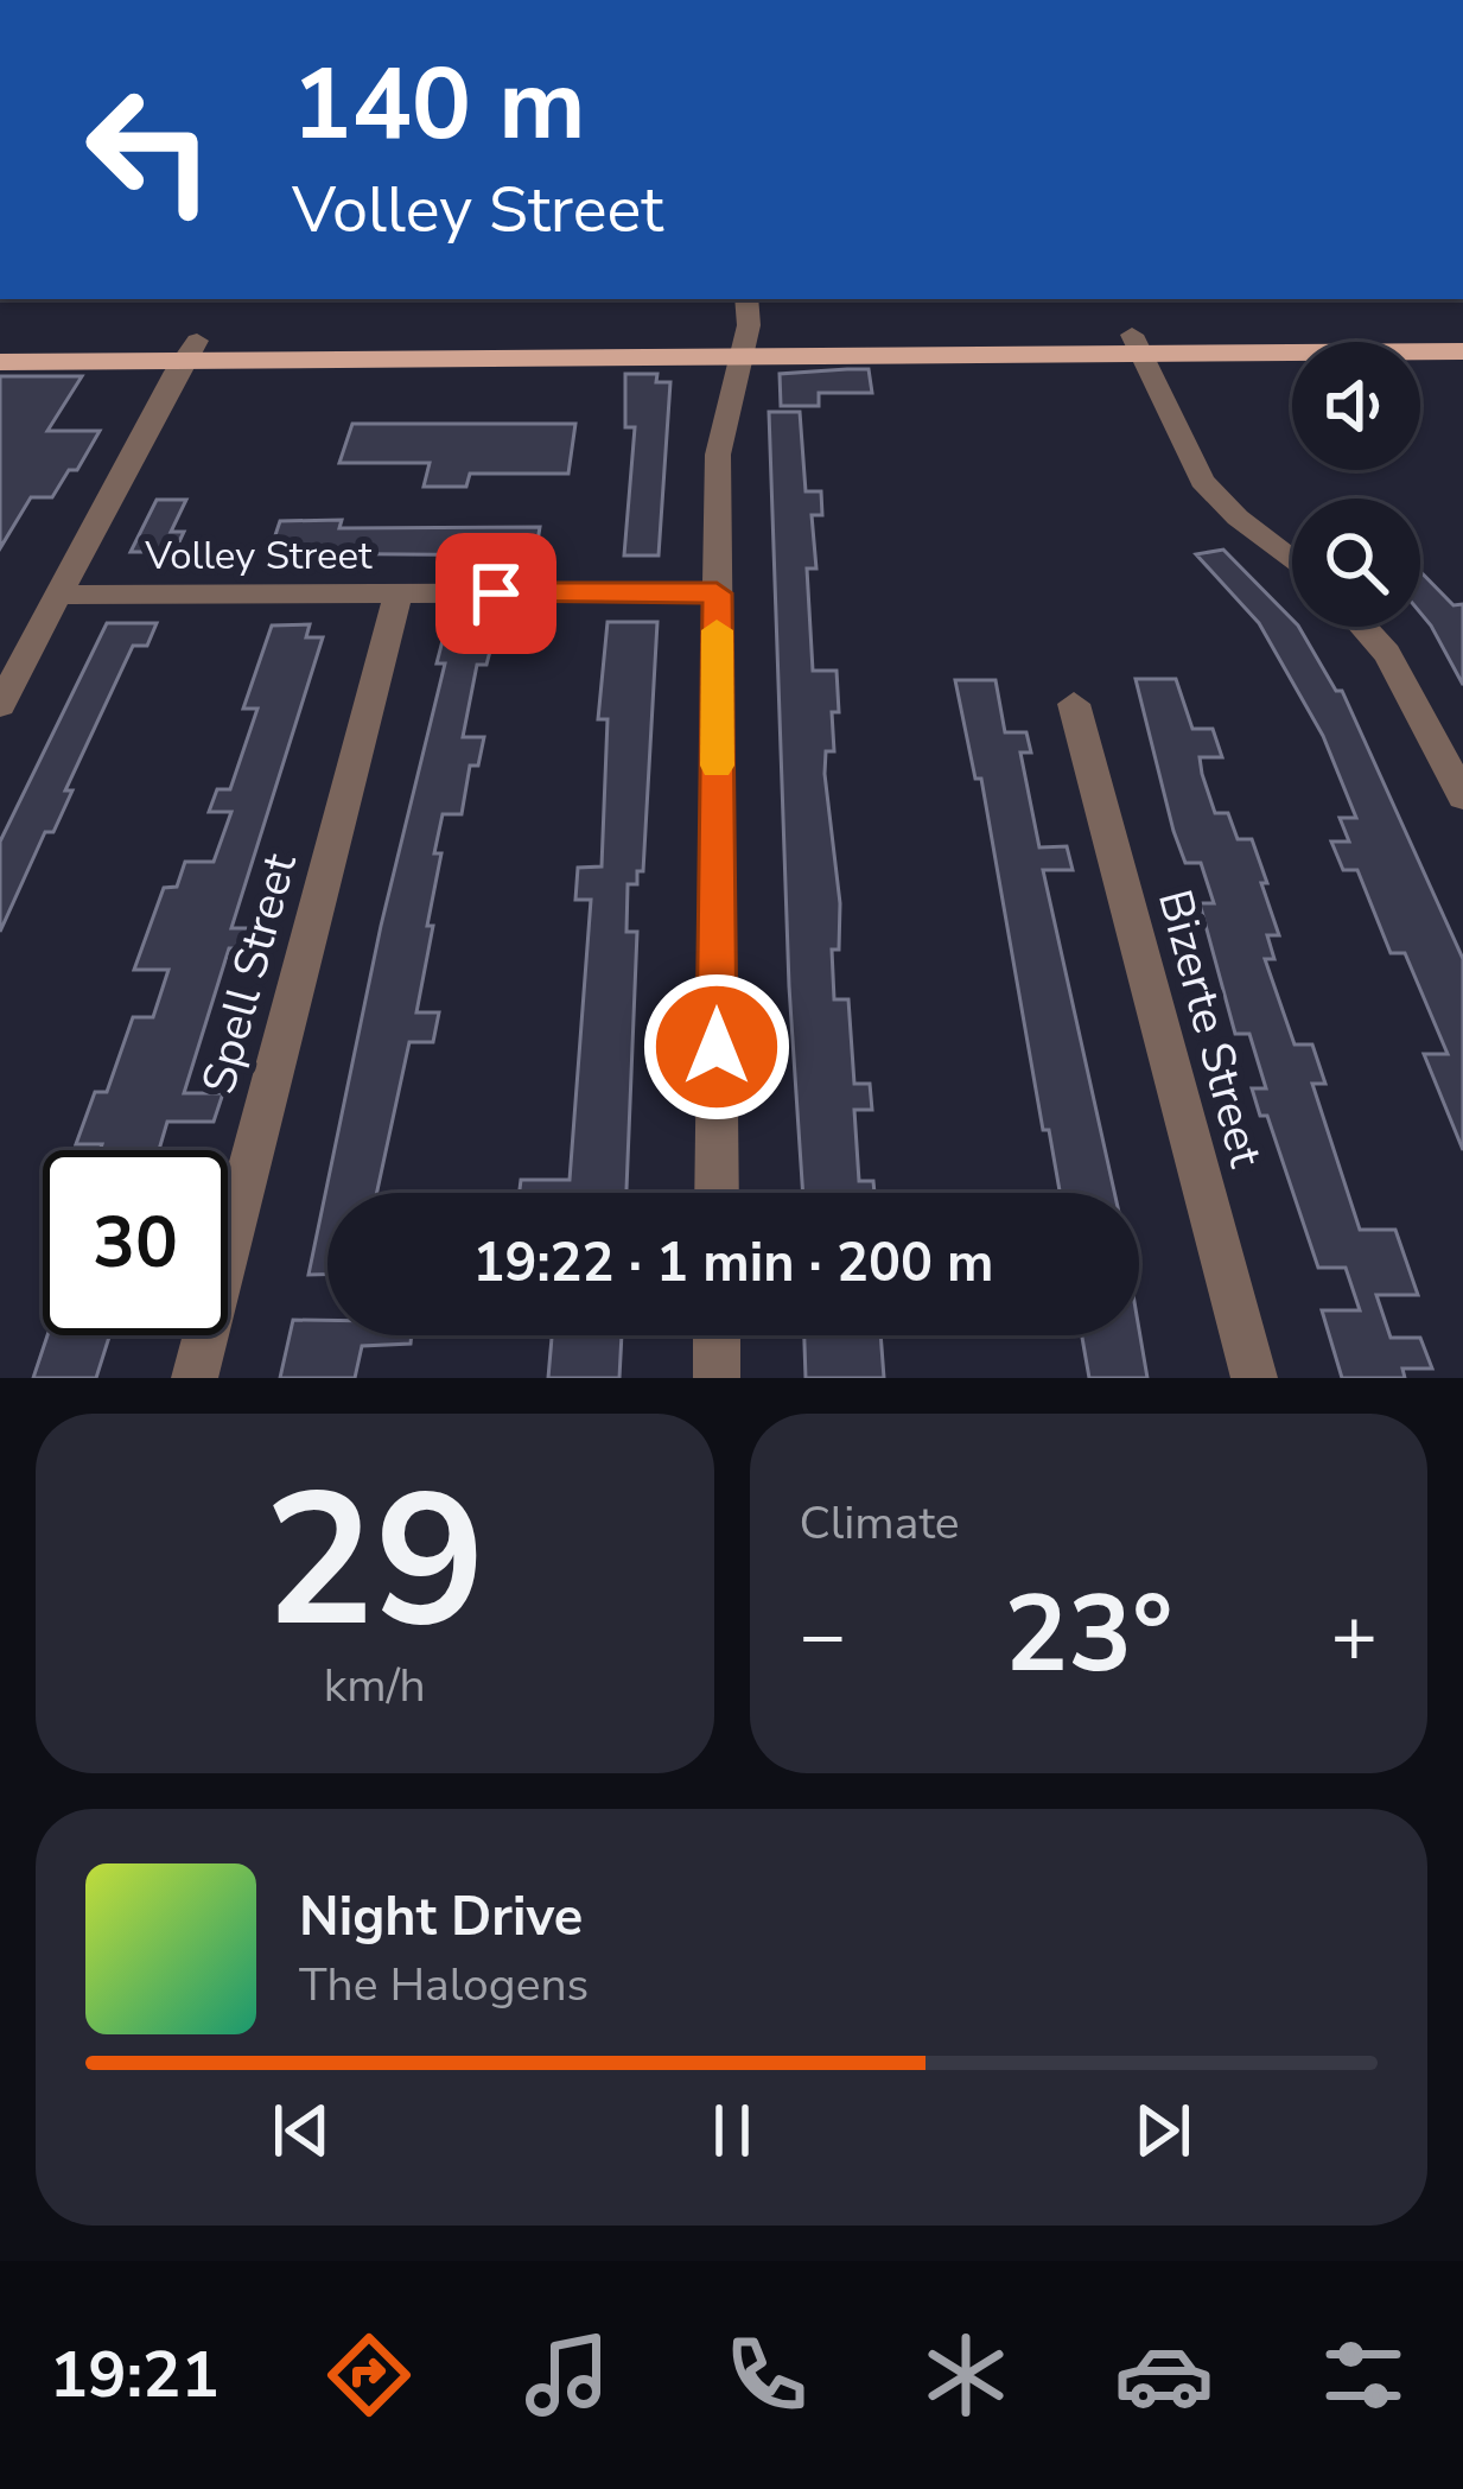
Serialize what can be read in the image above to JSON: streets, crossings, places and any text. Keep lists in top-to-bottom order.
{
  "streets": {
    "street": ["Volley Street", "Spell Street", "Bizerte Street"]
  },
  "crossings": [
    ["Volley Street", "Spell Street"]
  ],
  "page": {
    "turn": ["140 m", "Volley Street"],
    "limit": "30",
    "trip": "19:22 · 1 min · 200 m",
    "tile": [
      ["29", "km/h"],
      "Climate"
    ],
    "heat": ["−", "23°", "+"],
    "song": ["Night Drive", "The Halogens"],
    "tabs": "19:21"
  }
}
